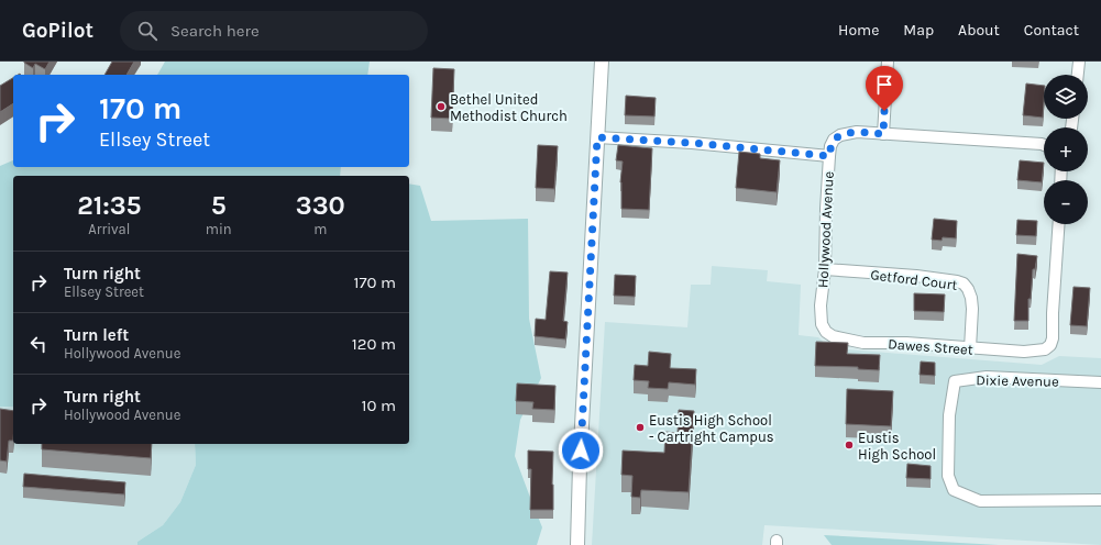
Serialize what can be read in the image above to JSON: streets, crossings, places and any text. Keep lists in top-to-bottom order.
{
  "streets": {
    "street": [
      "Hollywood Avenue",
      "Getford Court",
      "Dawes Street",
      "Dixie Avenue"
    ]
  },
  "crossings": [
    ["Hollywood Avenue", "Getford Court"],
    ["Hollywood Avenue", "Dawes Street"],
    ["Getford Court", "Dawes Street"]
  ],
  "places": ["Bethel United Methodist Church", "Eustis High School - Cartright Campus", "Eustis High School"],
  "page": {
    "header": "GoPilot",
    "search": "Search here",
    "nav": [
      "Home",
      "Map",
      "About",
      "Contact"
    ],
    "map_buttons": ["+", "−"],
    "turn": ["170 m", "Ellsey Street"],
    "eta": [
      "21:35",
      "Arrival",
      "5",
      "min",
      "330",
      "m"
    ],
    "list": [
      {
        "name": "Turn right",
        "note": "Ellsey Street",
        "value": "170 m"
      },
      {
        "name": "Turn left",
        "note": "Hollywood Avenue",
        "value": "120 m"
      },
      {
        "name": "Turn right",
        "note": "Hollywood Avenue",
        "value": "10 m"
      }
    ]
  }
}
